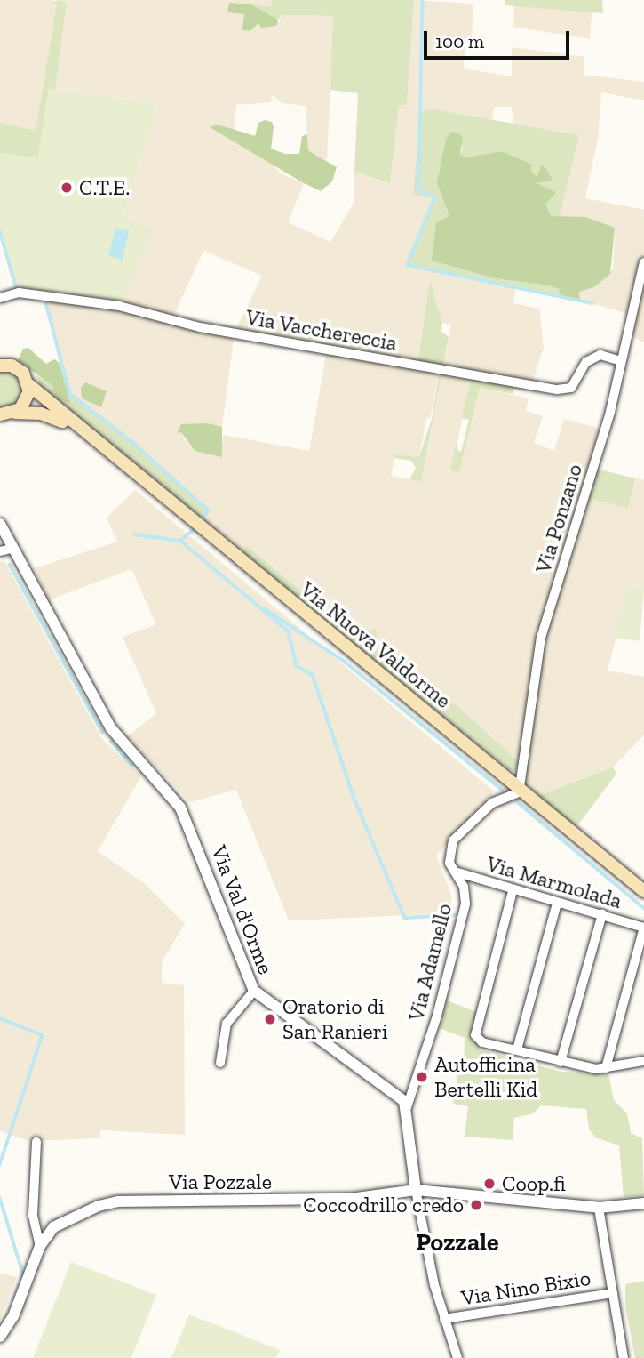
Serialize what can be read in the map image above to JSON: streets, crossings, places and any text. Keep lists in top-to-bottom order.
{
  "streets": {
    "main road": ["Via Nuova Valdorme"],
    "street": [
      "Via Vacchereccia",
      "Via Ponzano",
      "Via Marmolada",
      "Via Val d'Orme",
      "Via Adamello",
      "Via Pozzale",
      "Via Nino Bixio"
    ]
  },
  "crossings": [
    ["Via Vacchereccia", "Via Ponzano"],
    ["Via Ponzano", "Via Nuova Valdorme"],
    ["Via Marmolada", "Via Adamello"],
    ["Via Val d'Orme", "Via Adamello"]
  ],
  "districts": ["Pozzale"],
  "places": [
    "C.T.E.",
    "Oratorio di San Ranieri",
    "Autofficina Bertelli Kid",
    "Coop.fi",
    "Coccodrillo credo"
  ],
  "scale_bar": "100 m"
}
